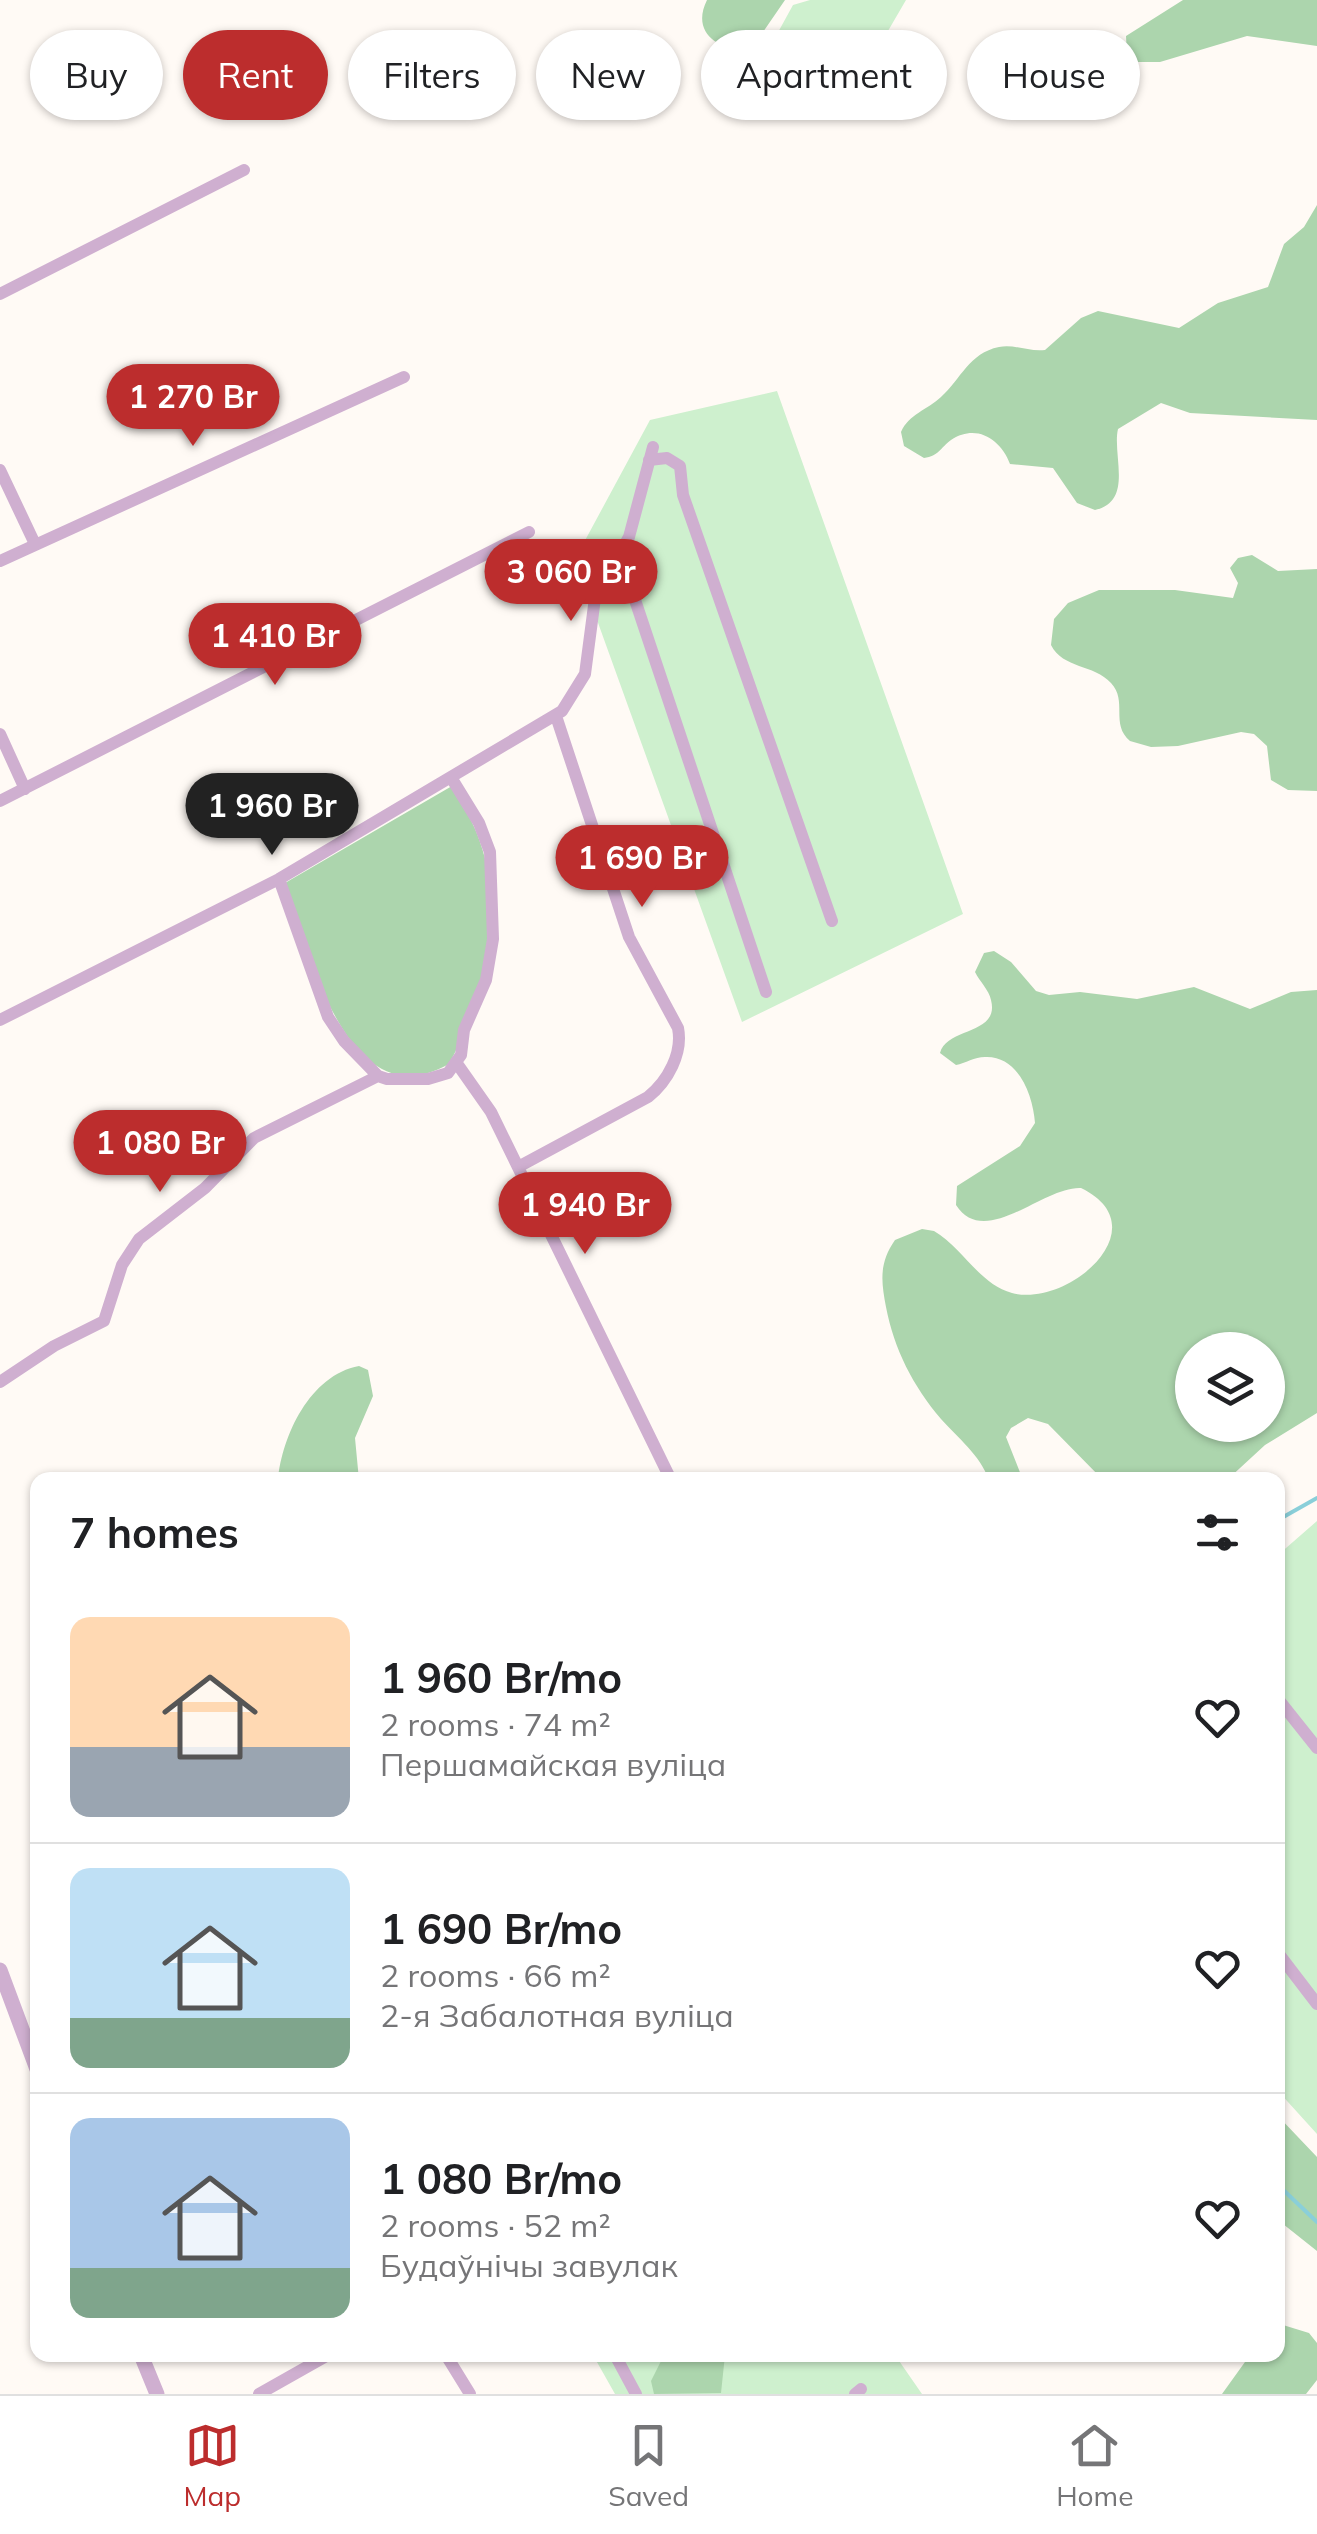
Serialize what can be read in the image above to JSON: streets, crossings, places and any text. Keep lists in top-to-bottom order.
{
  "page": {
    "chip": [
      "Buy",
      "Rent",
      "Filters",
      "New",
      "Apartment",
      "House"
    ],
    "price": [
      "1 270 Br",
      "3 060 Br",
      "1 410 Br",
      "1 960 Br",
      "1 690 Br",
      "1 080 Br",
      "1 940 Br"
    ],
    "heading": "7 homes",
    "list": [
      {
        "name": "1 960 Br/mo",
        "note": "2 rooms · 74 m² · Першамайская вуліца"
      },
      {
        "name": "1 690 Br/mo",
        "note": "2 rooms · 66 m² · 2-я Забалотная вуліца"
      },
      {
        "name": "1 080 Br/mo",
        "note": "2 rooms · 52 m² · Будаўнічы завулак"
      }
    ],
    "tabs": ["Map", "Saved", "Home"]
  }
}
